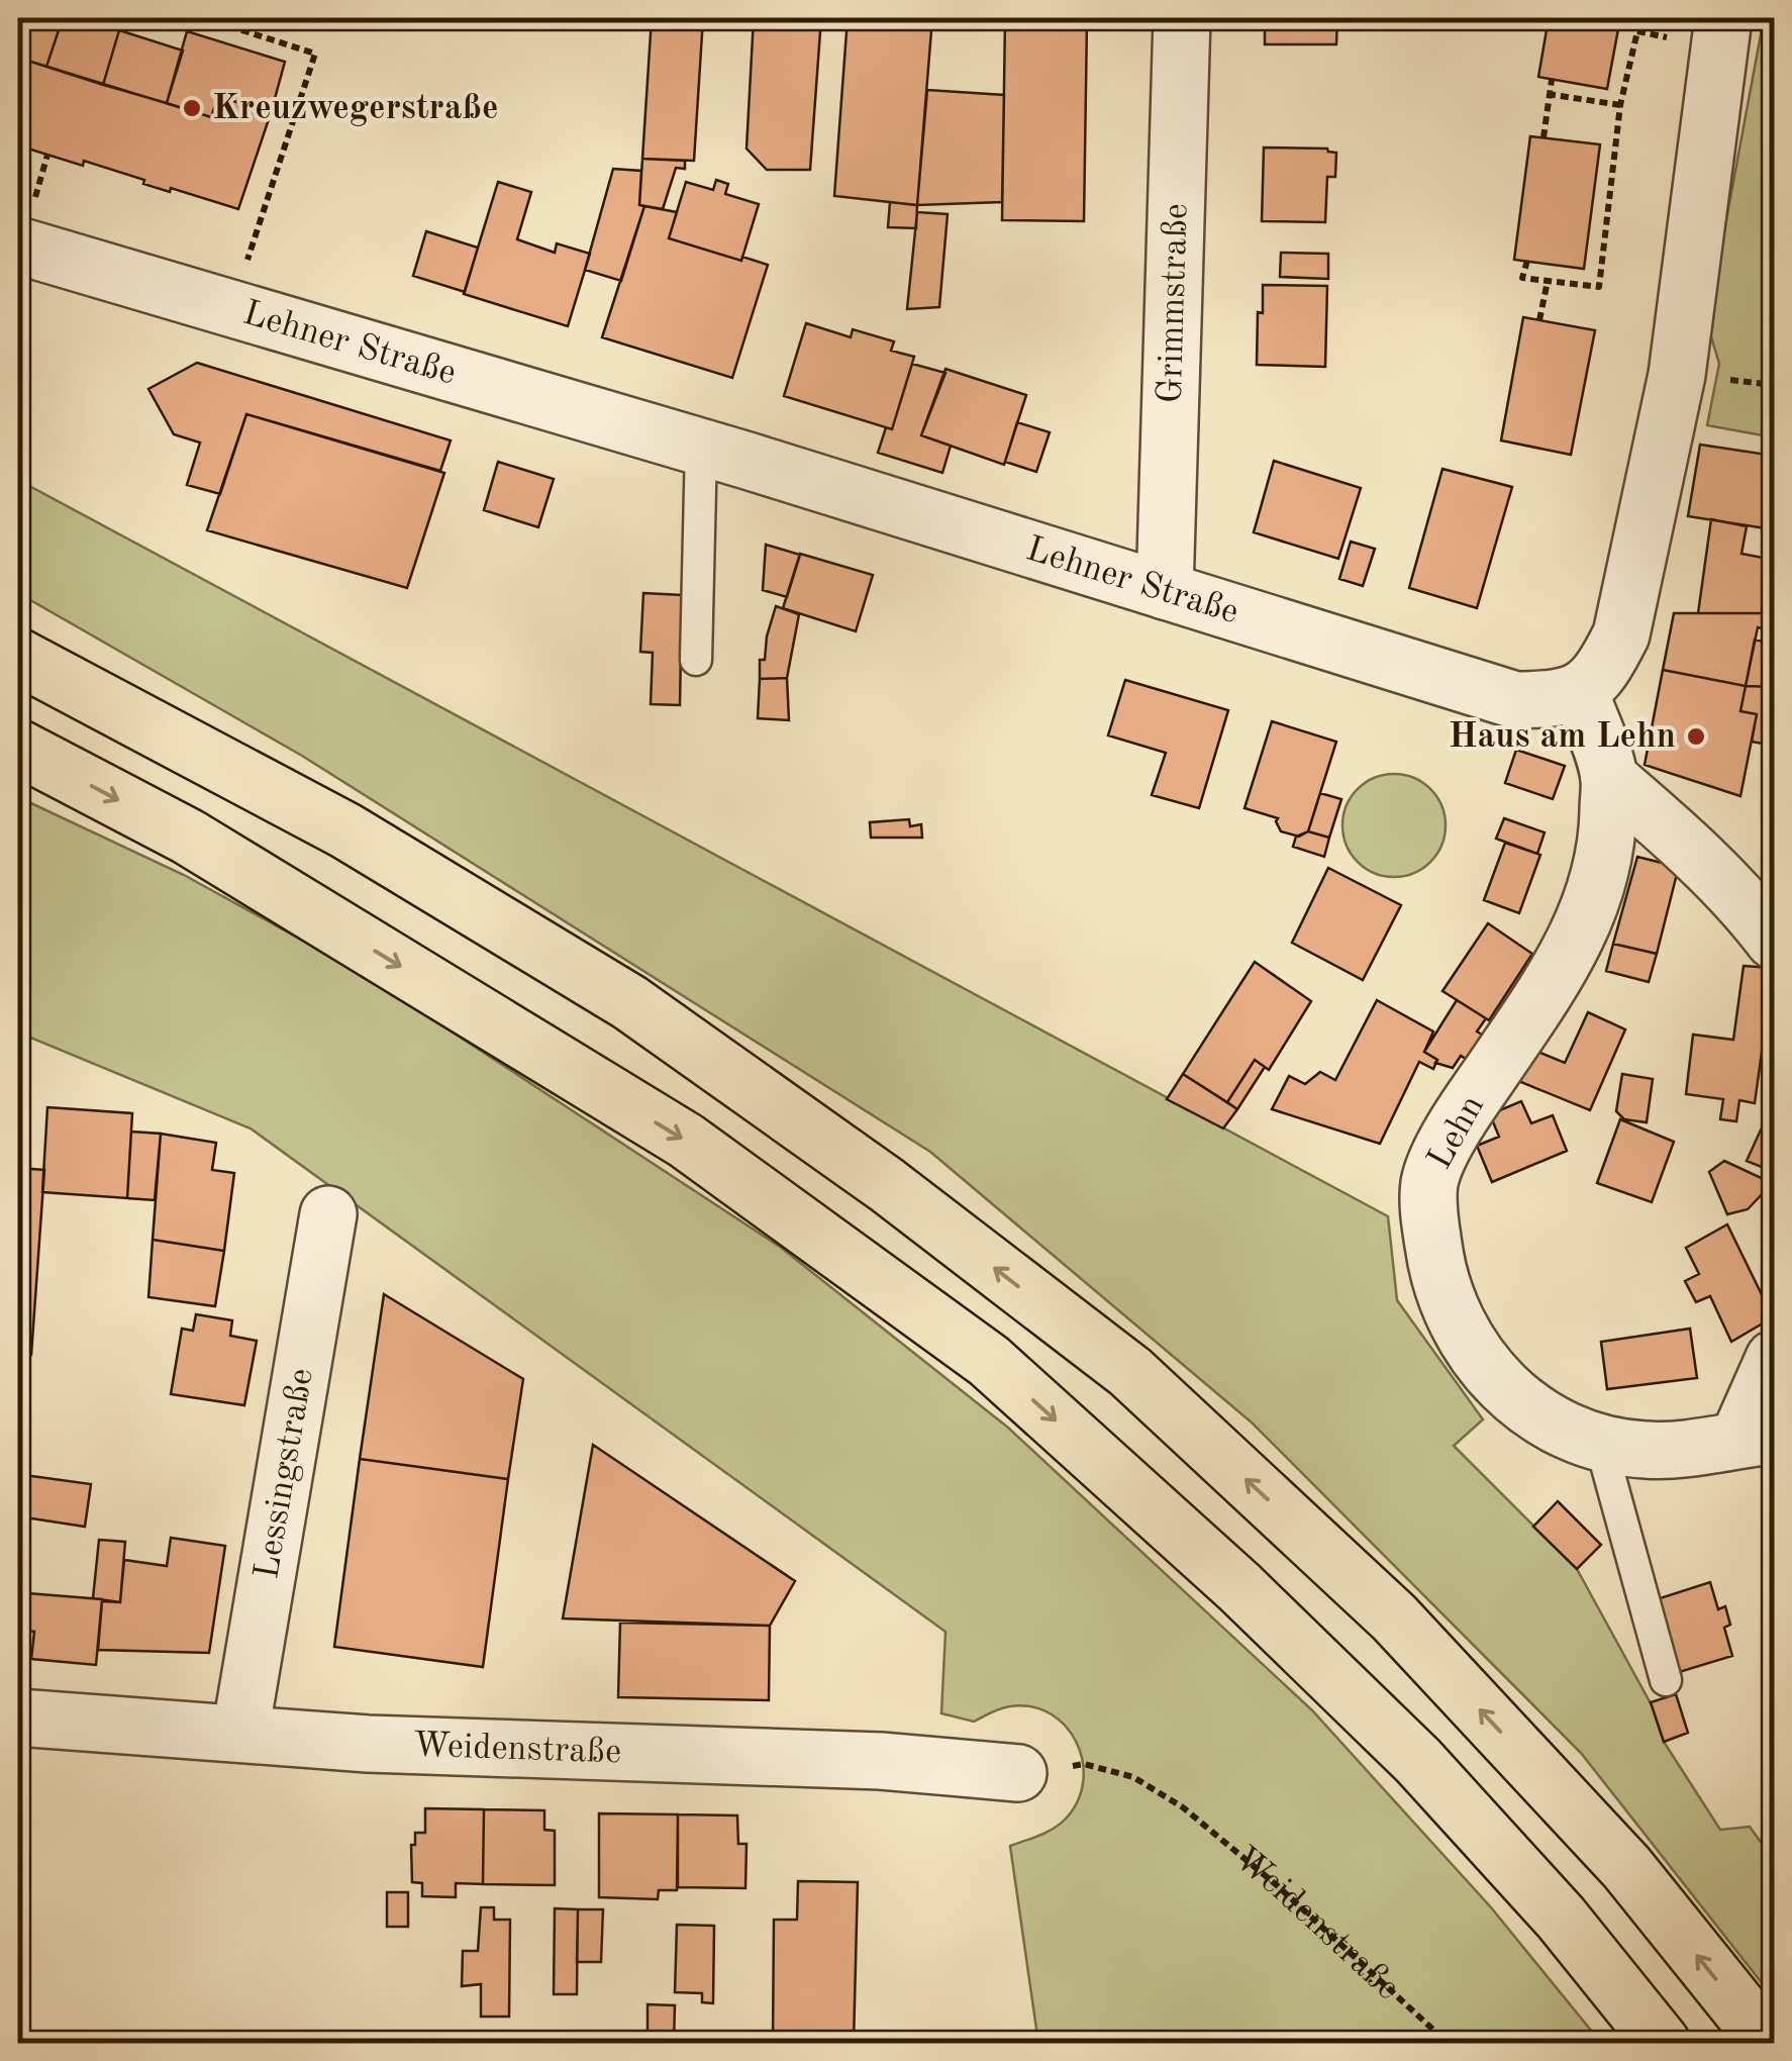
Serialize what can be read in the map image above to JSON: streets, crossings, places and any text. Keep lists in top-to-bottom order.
{
  "streets": {
    "street": [
      "Grimmstraße",
      "Lehner Straße",
      "Lehn",
      "Lessingstraße",
      "Weidenstraße"
    ]
  },
  "crossings": [
    ["Grimmstraße", "Lehner Straße"],
    ["Lehner Straße", "Lehn"],
    ["Lessingstraße", "Weidenstraße"]
  ],
  "places": ["Kreuzwegerstraße", "Haus am Lehn"]
}
